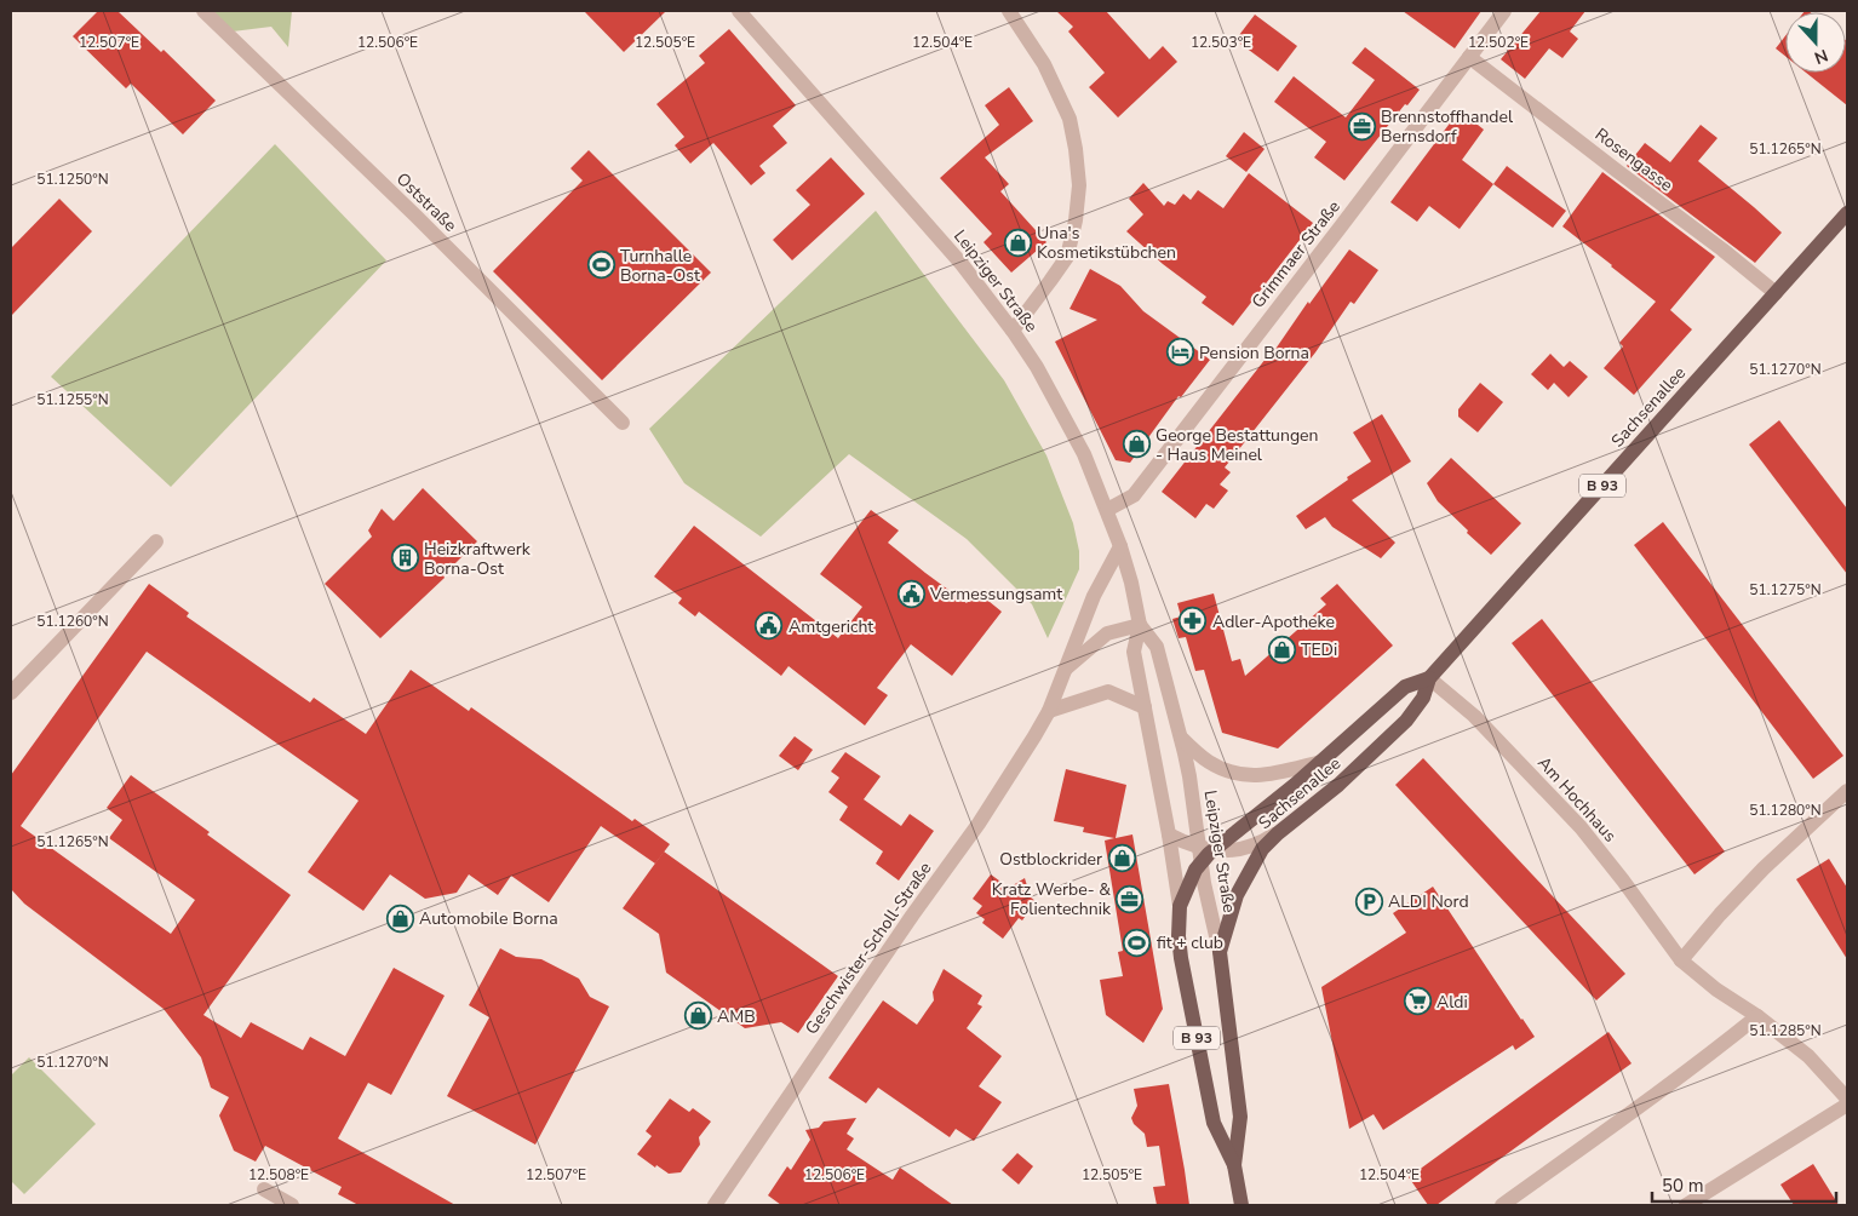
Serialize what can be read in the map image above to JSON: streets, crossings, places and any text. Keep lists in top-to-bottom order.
{
  "streets": {
    "main road": ["Leipziger Straße", "Sachsenallee", "B 93"],
    "street": [
      "Rosengasse",
      "Oststraße",
      "Grimmaer Straße",
      "Am Hochhaus",
      "Geschwister-Scholl-Straße"
    ]
  },
  "crossings": [
    ["Rosengasse", "Grimmaer Straße"],
    ["Rosengasse", "Sachsenallee"],
    ["Grimmaer Straße", "Leipziger Straße"],
    ["Leipziger Straße", "Sachsenallee"],
    ["Leipziger Straße", "B 93"],
    ["Leipziger Straße", "Geschwister-Scholl-Straße"],
    ["Sachsenallee", "B 93"],
    ["Sachsenallee", "Am Hochhaus"]
  ],
  "places": {
    "office": ["Brennstoffhandel Bernsdorf", "Kratz Werbe- & Folientechnik"],
    "shop": [
      "Una's Kosmetikstübchen",
      "George Bestattungen - Haus Meinel",
      "TEDi",
      "Ostblockrider",
      "Automobile Borna",
      "AMB"
    ],
    "sports": ["Turnhalle Borna-Ost", "fit + club"],
    "hotel": ["Pension Borna"],
    "building": ["Heizkraftwerk Borna-Ost"],
    "public building": ["Vermessungsamt", "Amtgericht"],
    "pharmacy": ["Adler-Apotheke"],
    "parking": ["ALDI Nord"],
    "supermarket": ["Aldi"]
  },
  "scale_bar": "50 m",
  "north": "bottom",
  "coordinates": [
    "12.507°E",
    "12.506°E",
    "12.505°E",
    "12.504°E",
    "12.503°E",
    "12.502°E",
    "51.1265°N",
    "51.1250°N",
    "51.1270°N",
    "51.1255°N",
    "51.1275°N",
    "51.1260°N",
    "51.1280°N",
    "51.1285°N",
    "12.508°E"
  ]
}
